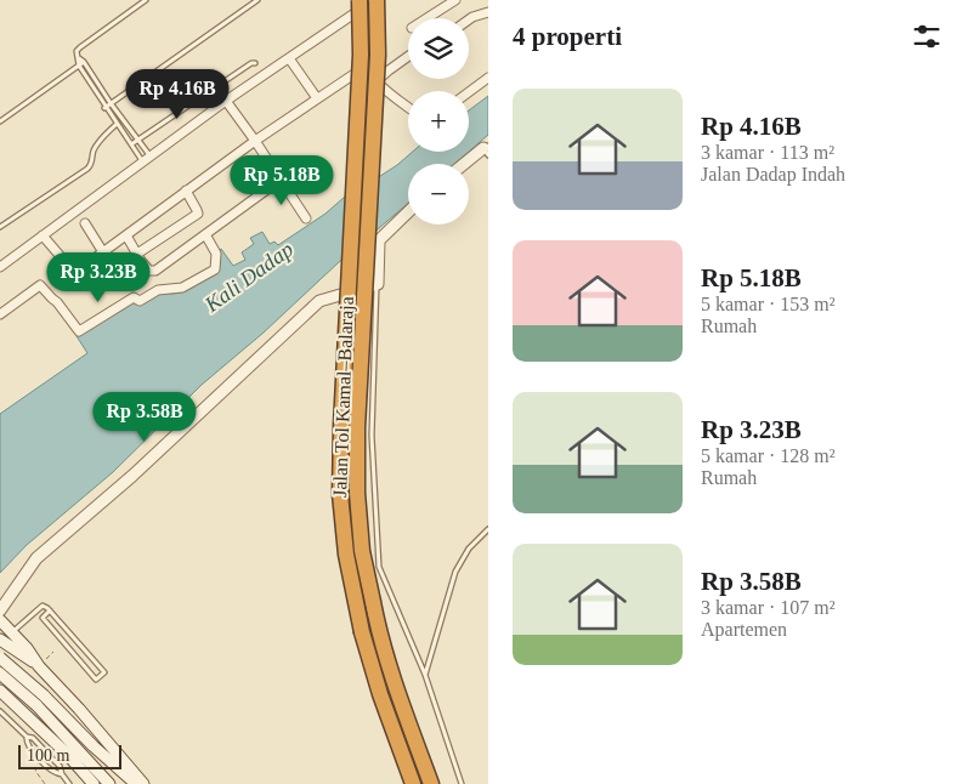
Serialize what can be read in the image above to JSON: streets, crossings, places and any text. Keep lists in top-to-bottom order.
{
  "streets": {
    "highway": ["Jalan Tol Kamal–Balaraja"]
  },
  "water": ["Kali Dadap"],
  "scale_bar": "100 m",
  "page": {
    "heading": "4 properti",
    "map_buttons": ["+", "−"],
    "price": [
      "Rp 4.16B",
      "Rp 5.18B",
      "Rp 3.23B",
      "Rp 3.58B"
    ],
    "list": [
      {
        "name": "Rp 4.16B",
        "note": "3 kamar · 113 m² · Jalan Dadap Indah"
      },
      {
        "name": "Rp 5.18B",
        "note": "5 kamar · 153 m² · Rumah"
      },
      {
        "name": "Rp 3.23B",
        "note": "5 kamar · 128 m² · Rumah"
      },
      {
        "name": "Rp 3.58B",
        "note": "3 kamar · 107 m² · Apartemen"
      }
    ],
    "scale": "100 m"
  }
}
